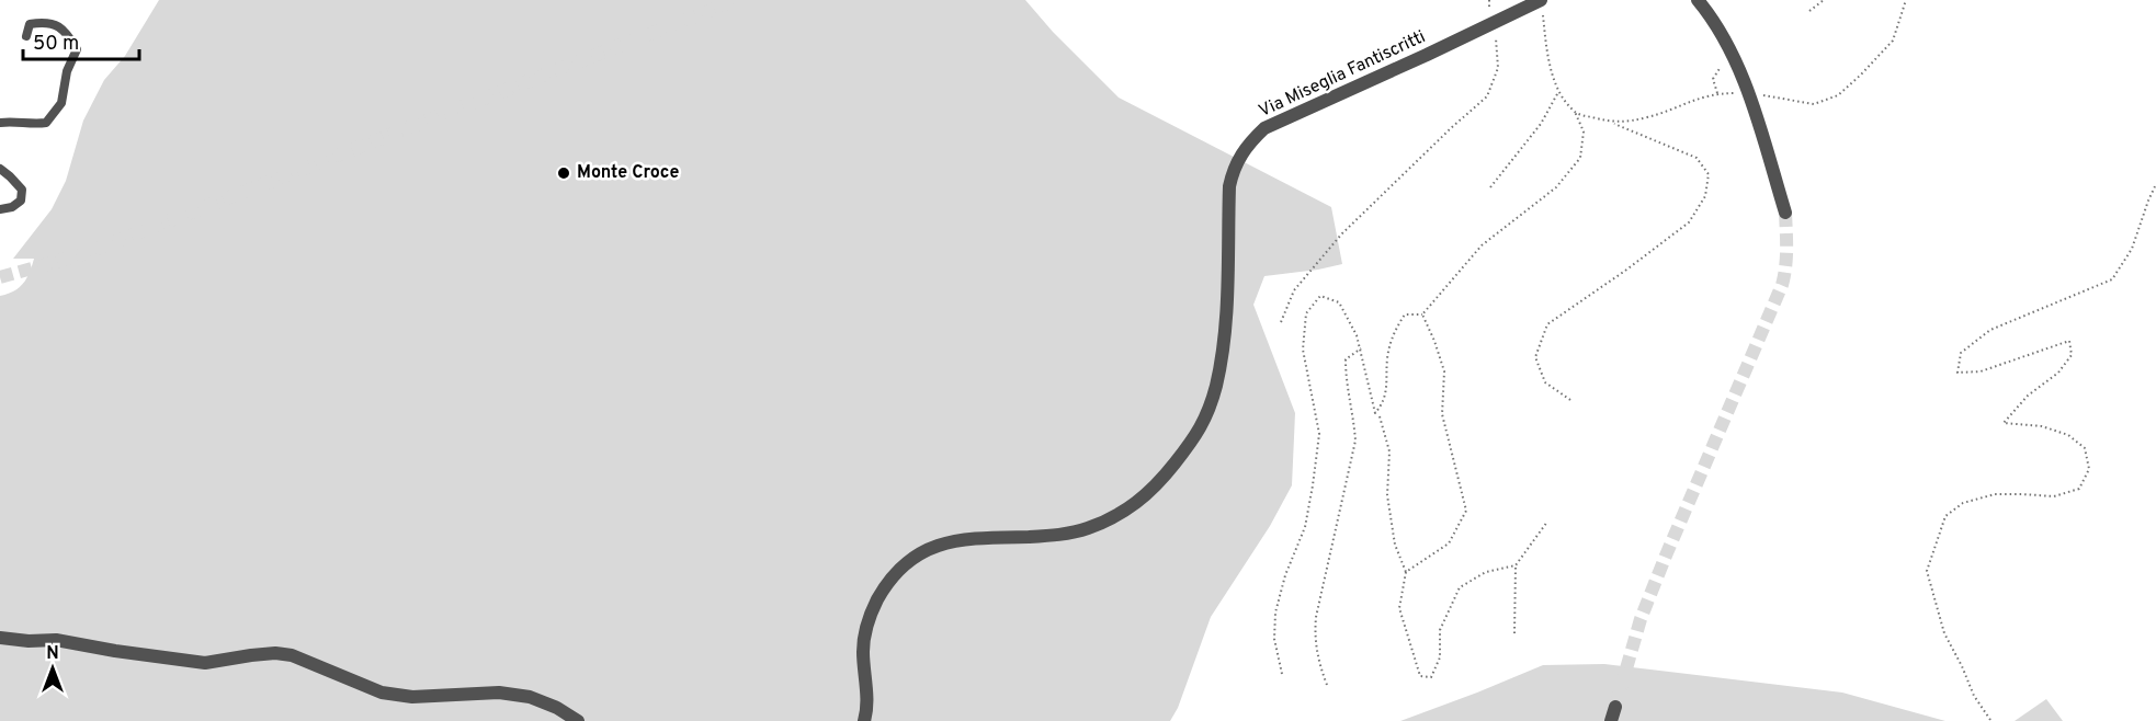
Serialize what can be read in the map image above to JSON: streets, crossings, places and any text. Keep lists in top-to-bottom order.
{
  "streets": {
    "street": ["Via Miseglia Fantiscritti"]
  },
  "places": ["Monte Croce"],
  "scale_bar": "50 m",
  "north": "top"
}
